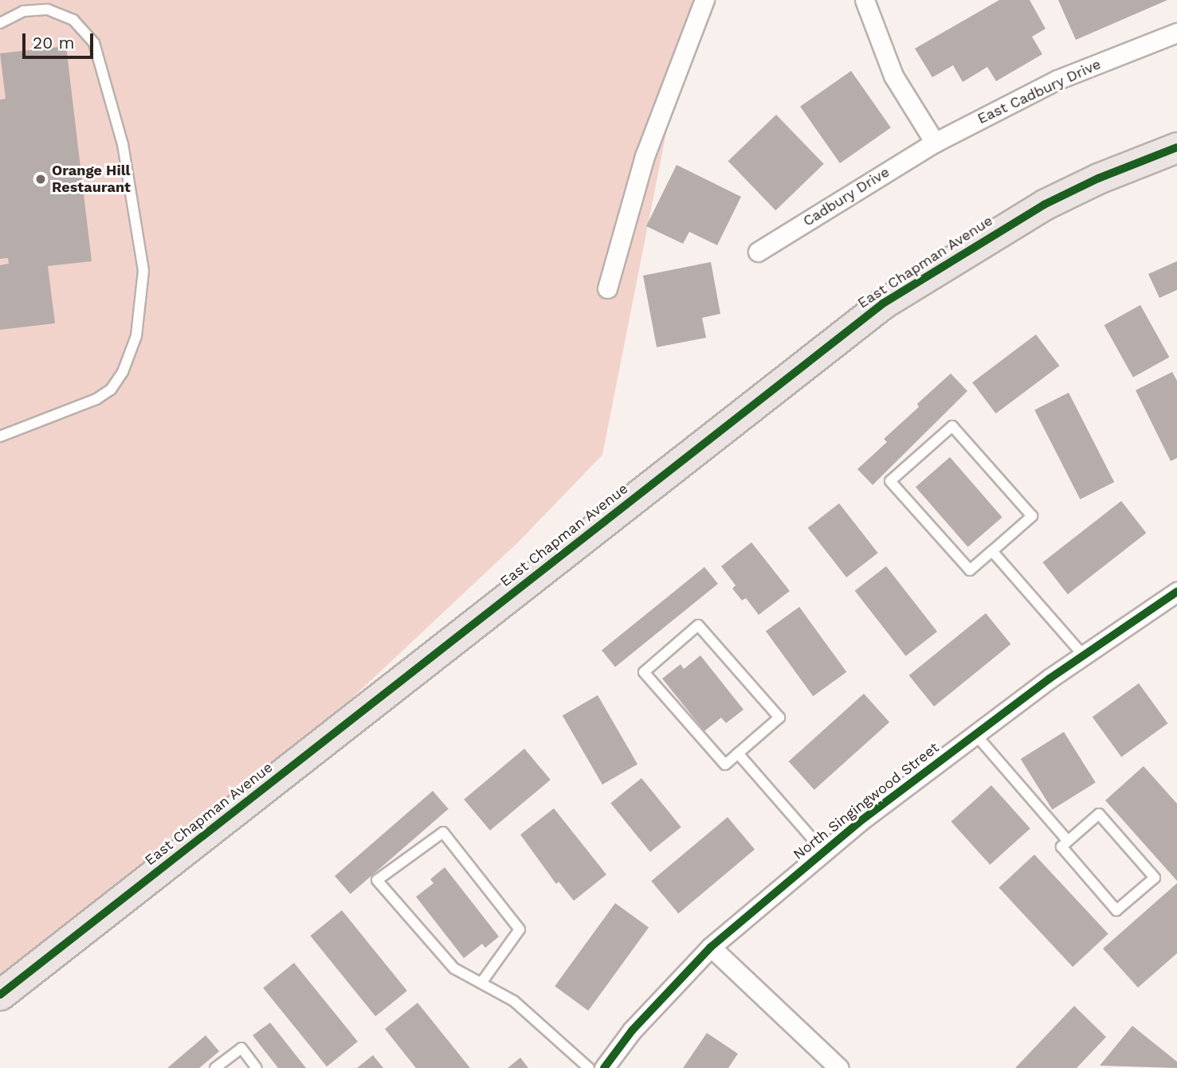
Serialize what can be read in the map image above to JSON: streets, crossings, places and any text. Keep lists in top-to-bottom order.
{
  "streets": {
    "main road": ["East Chapman Avenue"],
    "street": ["East Cadbury Drive", "Cadbury Drive", "North Singingwood Street"]
  },
  "crossings": [
    ["East Cadbury Drive", "Cadbury Drive"]
  ],
  "places": ["Orange Hill Restaurant"],
  "scale_bar": "20 m"
}
